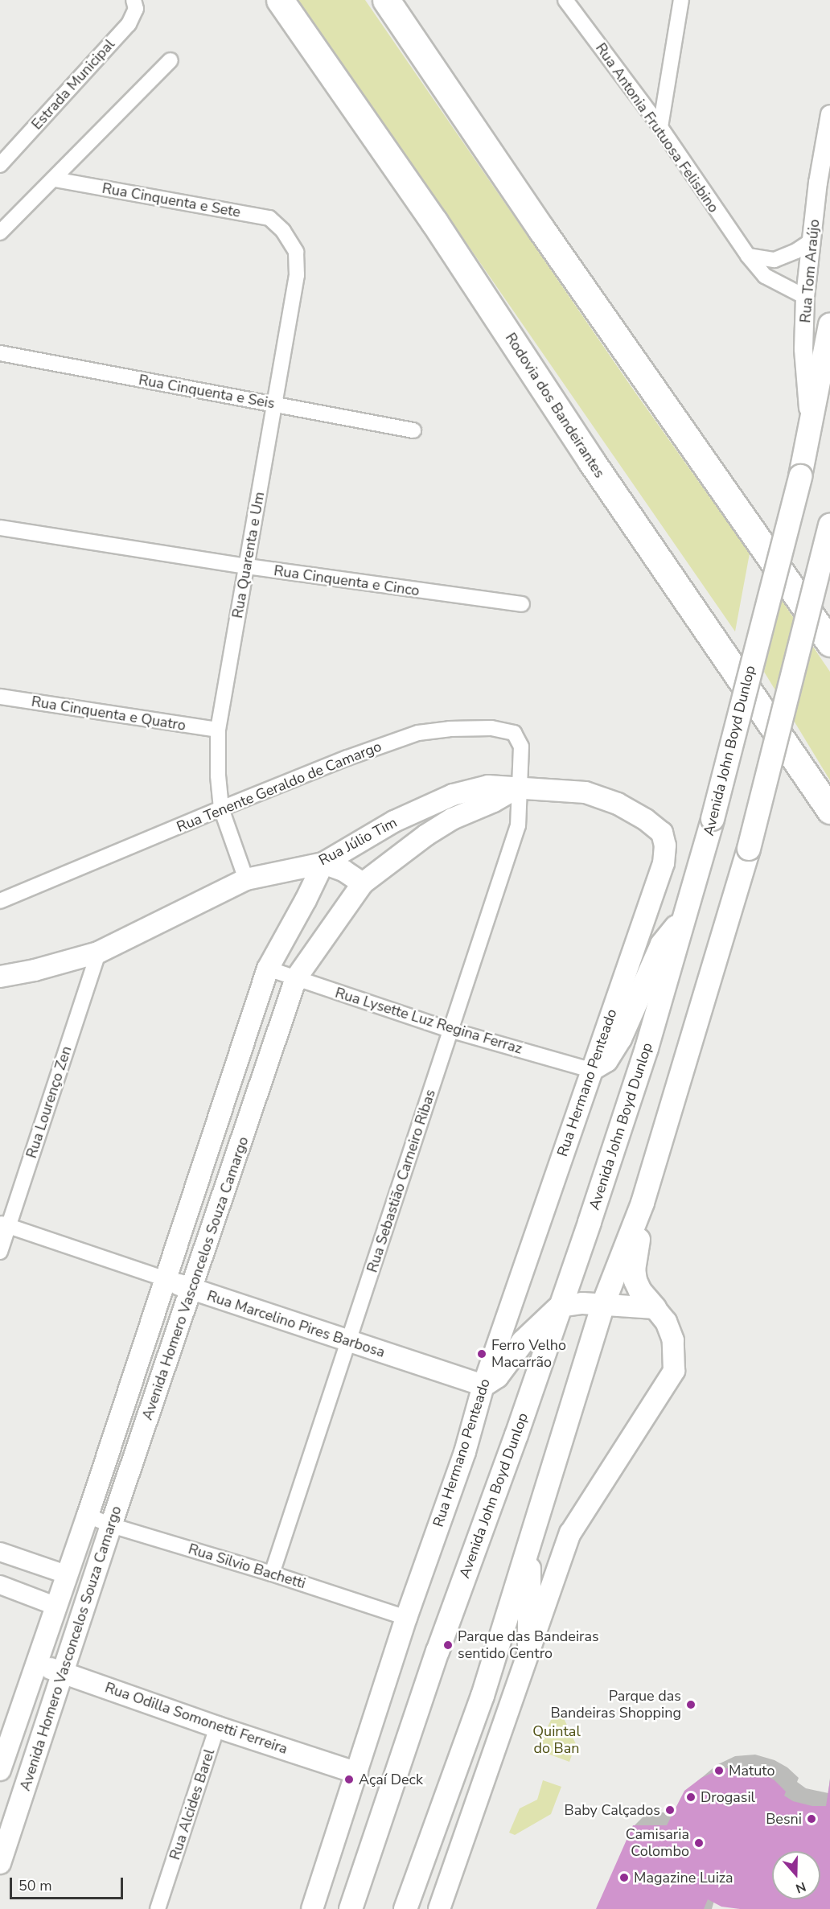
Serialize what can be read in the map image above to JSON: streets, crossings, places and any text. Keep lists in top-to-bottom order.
{
  "streets": {
    "highway": ["Rodovia dos Bandeirantes"],
    "main road": [
      "Avenida John Boyd Dunlop",
      "Rua Júlio Tim",
      "Rua Hermano Penteado",
      "Avenida Homero Vasconcelos Souza Camargo",
      "Rua Marcelino Pires Barbosa",
      "Rua Odilla Somonetti Ferreira"
    ],
    "street": [
      "Estrada Municipal",
      "Rua Antonia Frutuosa Felisbino",
      "Rua Cinquenta e Sete",
      "Rua Tom Araújo",
      "Rua Cinquenta e Seis",
      "Rua Quarenta e Um",
      "Rua Cinquenta e Cinco",
      "Rua Cinquenta e Quatro",
      "Rua Tenente Geraldo de Camargo",
      "Rua Lysette Luz Regina Ferraz",
      "Rua Lourenço Zen",
      "Rua Sebastião Carneiro Ribas",
      "Rua Silvio Bachetti",
      "Rua Alcides Barel"
    ]
  },
  "crossings": [
    ["Rua Antonia Frutuosa Felisbino", "Rua Tom Araújo"],
    ["Rua Cinquenta e Sete", "Rua Quarenta e Um"],
    ["Rua Tom Araújo", "Avenida John Boyd Dunlop"],
    ["Rua Cinquenta e Seis", "Rua Quarenta e Um"],
    ["Rua Quarenta e Um", "Rua Cinquenta e Cinco"],
    ["Rua Quarenta e Um", "Rua Cinquenta e Quatro"],
    ["Rua Quarenta e Um", "Rua Tenente Geraldo de Camargo"],
    ["Rua Quarenta e Um", "Rua Júlio Tim"],
    ["Rua Tenente Geraldo de Camargo", "Rua Júlio Tim"],
    ["Rua Tenente Geraldo de Camargo", "Rua Sebastião Carneiro Ribas"],
    ["Rua Tenente Geraldo de Camargo", "Avenida Homero Vasconcelos Souza Camargo"],
    ["Rua Júlio Tim", "Rua Hermano Penteado"],
    ["Rua Júlio Tim", "Rua Lourenço Zen"],
    ["Rua Júlio Tim", "Rua Sebastião Carneiro Ribas"],
    ["Rua Júlio Tim", "Avenida Homero Vasconcelos Souza Camargo"],
    ["Rua Lysette Luz Regina Ferraz", "Rua Hermano Penteado"],
    ["Rua Lysette Luz Regina Ferraz", "Rua Sebastião Carneiro Ribas"],
    ["Rua Lysette Luz Regina Ferraz", "Avenida Homero Vasconcelos Souza Camargo"],
    ["Rua Hermano Penteado", "Rua Marcelino Pires Barbosa"],
    ["Rua Hermano Penteado", "Rua Silvio Bachetti"],
    ["Rua Hermano Penteado", "Rua Odilla Somonetti Ferreira"],
    ["Rua Lourenço Zen", "Rua Marcelino Pires Barbosa"],
    ["Rua Sebastião Carneiro Ribas", "Avenida Homero Vasconcelos Souza Camargo"],
    ["Rua Sebastião Carneiro Ribas", "Rua Marcelino Pires Barbosa"],
    ["Rua Sebastião Carneiro Ribas", "Rua Silvio Bachetti"],
    ["Avenida Homero Vasconcelos Souza Camargo", "Rua Marcelino Pires Barbosa"],
    ["Avenida Homero Vasconcelos Souza Camargo", "Rua Silvio Bachetti"],
    ["Avenida Homero Vasconcelos Souza Camargo", "Rua Odilla Somonetti Ferreira"],
    ["Rua Odilla Somonetti Ferreira", "Rua Alcides Barel"]
  ],
  "parks": ["Quintal do Ban"],
  "places": [
    "Ferro Velho Macarrão",
    "Parque das Bandeiras sentido Centro",
    "Parque das Bandeiras Shopping",
    "Matuto",
    "Açaí Deck",
    "Drogasil",
    "Baby Calçados",
    "Besni",
    "Camisaria Colombo",
    "Magazine Luiza"
  ],
  "scale_bar": "50 m",
  "north": "bottom"
}
